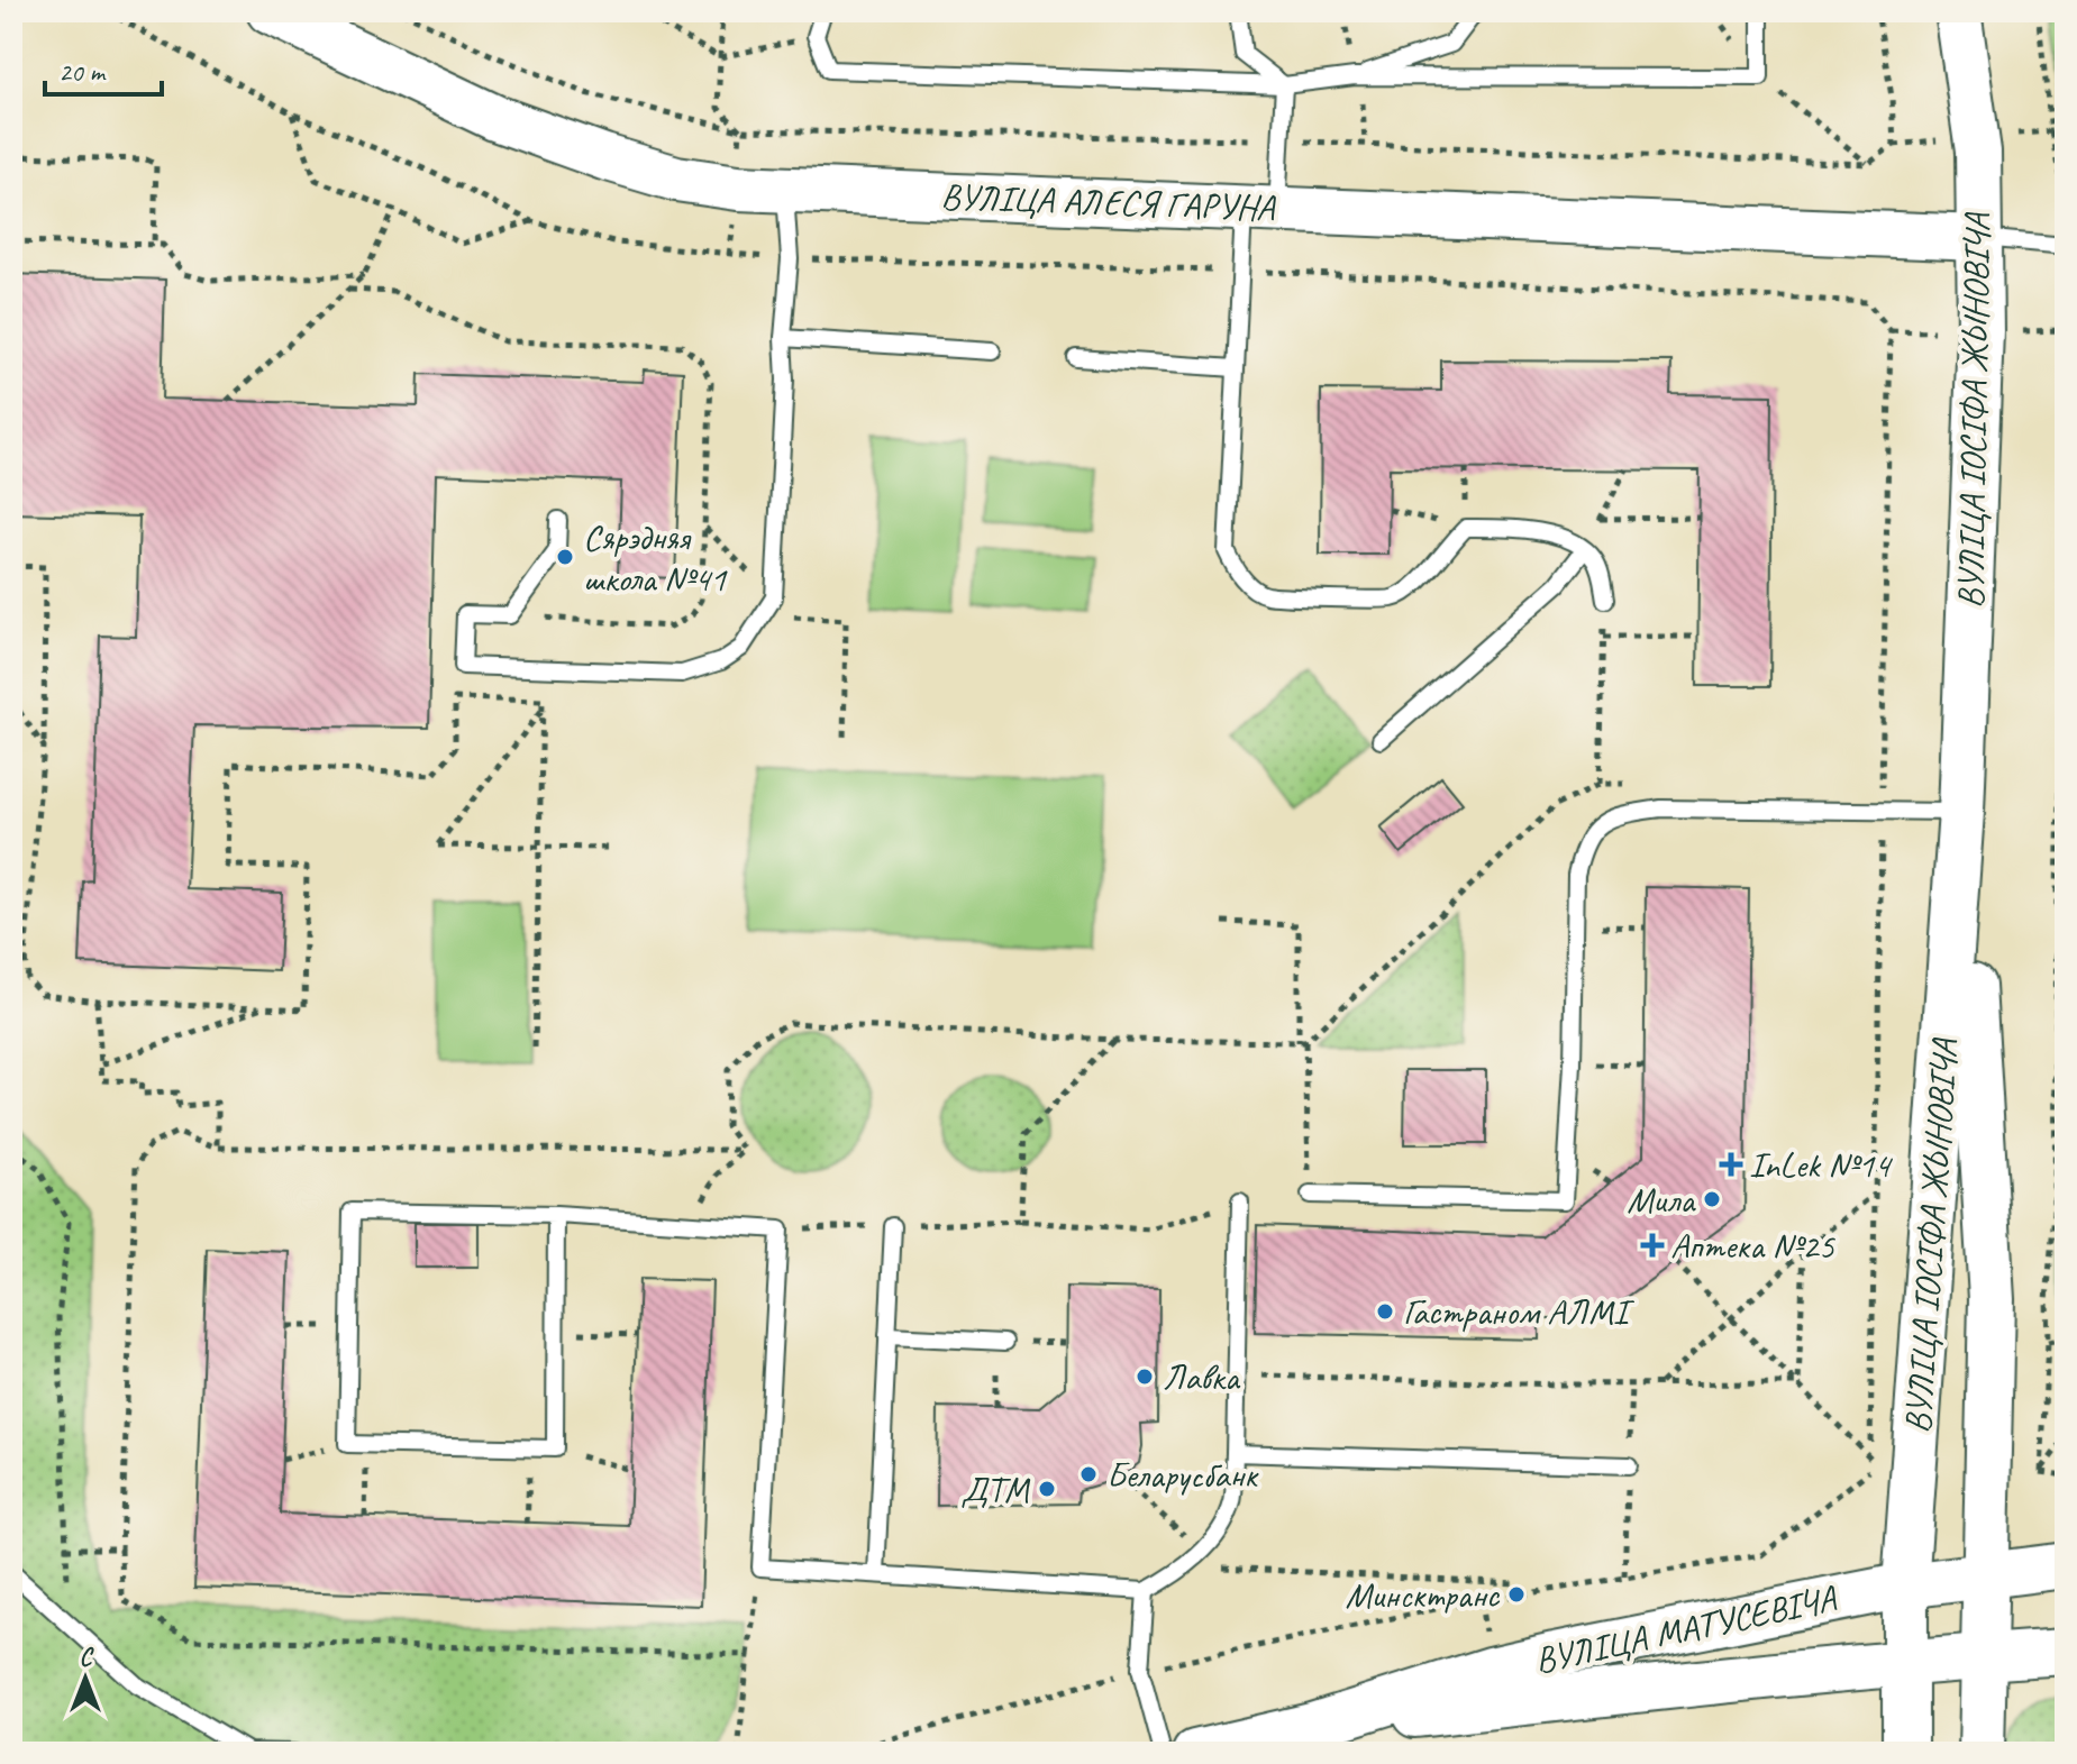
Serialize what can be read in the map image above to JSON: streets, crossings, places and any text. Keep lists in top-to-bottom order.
{
  "streets": {
    "main road": ["ВУЛІЦА АЛЕСЯ ГАРУНА", "ВУЛІЦА ІОСІФА ЖЫНОВІЧА", "ВУЛІЦА МАТУСЕВІЧА"]
  },
  "crossings": [
    ["ВУЛІЦА АЛЕСЯ ГАРУНА", "ВУЛІЦА ІОСІФА ЖЫНОВІЧА"],
    ["ВУЛІЦА ІОСІФА ЖЫНОВІЧА", "ВУЛІЦА МАТУСЕВІЧА"]
  ],
  "places": {
    "other": [
      "Сярэдняя школа №41",
      "Мила",
      "Гастраном АЛМІ",
      "Лавка",
      "Беларусбанк",
      "ДТМ",
      "Минсктранс"
    ],
    "health": ["InLek №14", "Аптека №25"]
  },
  "scale_bar": "20 m",
  "north": "top"
}
